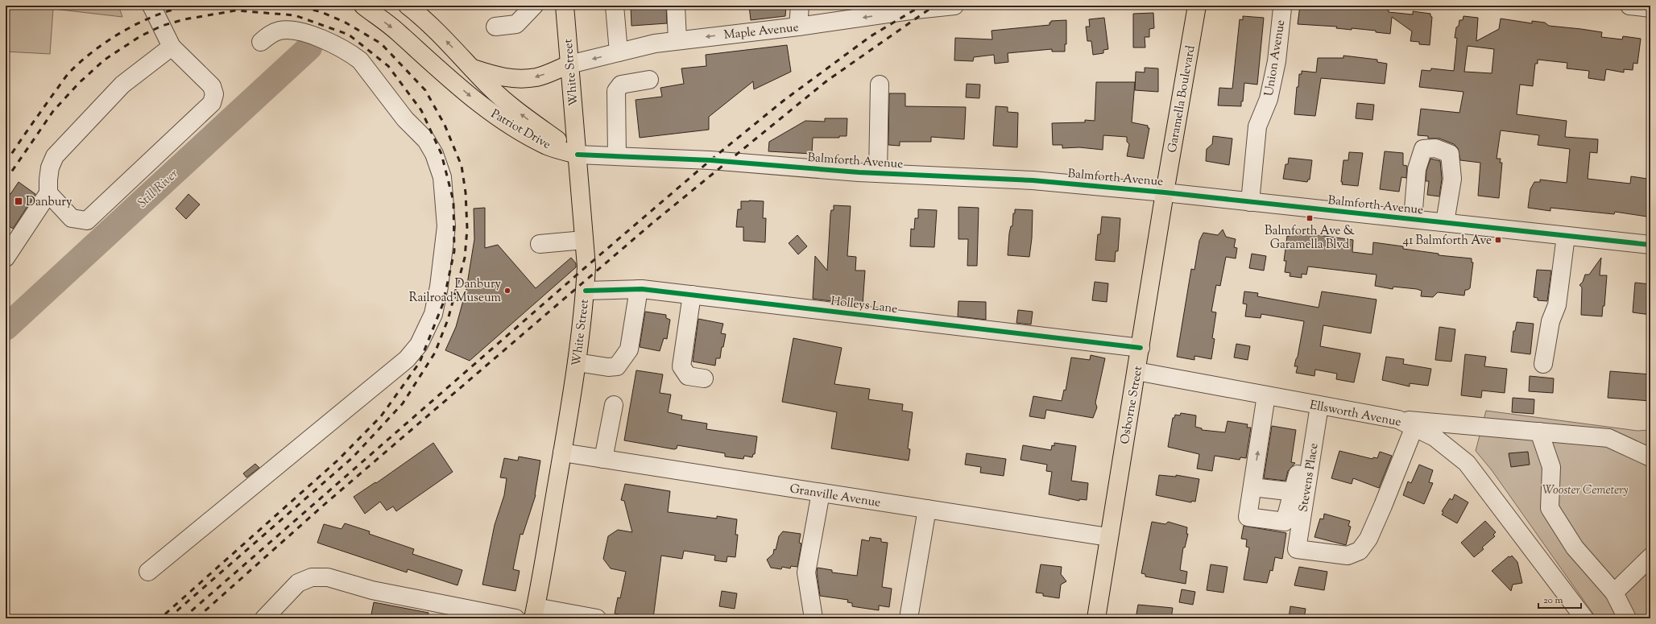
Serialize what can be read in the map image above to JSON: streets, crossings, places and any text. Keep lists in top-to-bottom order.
{
  "streets": {
    "main road": [
      "White Street",
      "Garamella Boulevard",
      "Patriot Drive",
      "Osborne Street"
    ],
    "street": [
      "Maple Avenue",
      "Union Avenue",
      "Balmforth Avenue",
      "Holleys Lane",
      "Ellsworth Avenue",
      "Stevens Place",
      "Granville Avenue"
    ]
  },
  "crossings": [
    ["Maple Avenue", "White Street"],
    ["Maple Avenue", "Patriot Drive"],
    ["Union Avenue", "Balmforth Avenue"],
    ["White Street", "Patriot Drive"],
    ["White Street", "Balmforth Avenue"],
    ["White Street", "Holleys Lane"],
    ["White Street", "Granville Avenue"],
    ["Garamella Boulevard", "Balmforth Avenue"],
    ["Garamella Boulevard", "Osborne Street"],
    ["Patriot Drive", "Balmforth Avenue"],
    ["Balmforth Avenue", "Osborne Street"],
    ["Holleys Lane", "Osborne Street"],
    ["Osborne Street", "Ellsworth Avenue"],
    ["Osborne Street", "Granville Avenue"],
    ["Ellsworth Avenue", "Stevens Place"]
  ],
  "one_way": ["Maple Avenue"],
  "water": ["Still River"],
  "parks": ["Wooster Cemetery"],
  "places": {
    "transit": ["Danbury", "Balmforth Ave & Garamella Blvd", "41 Balmforth Ave"],
    "other": ["Danbury Railroad Museum"]
  },
  "scale_bar": "20 m"
}
